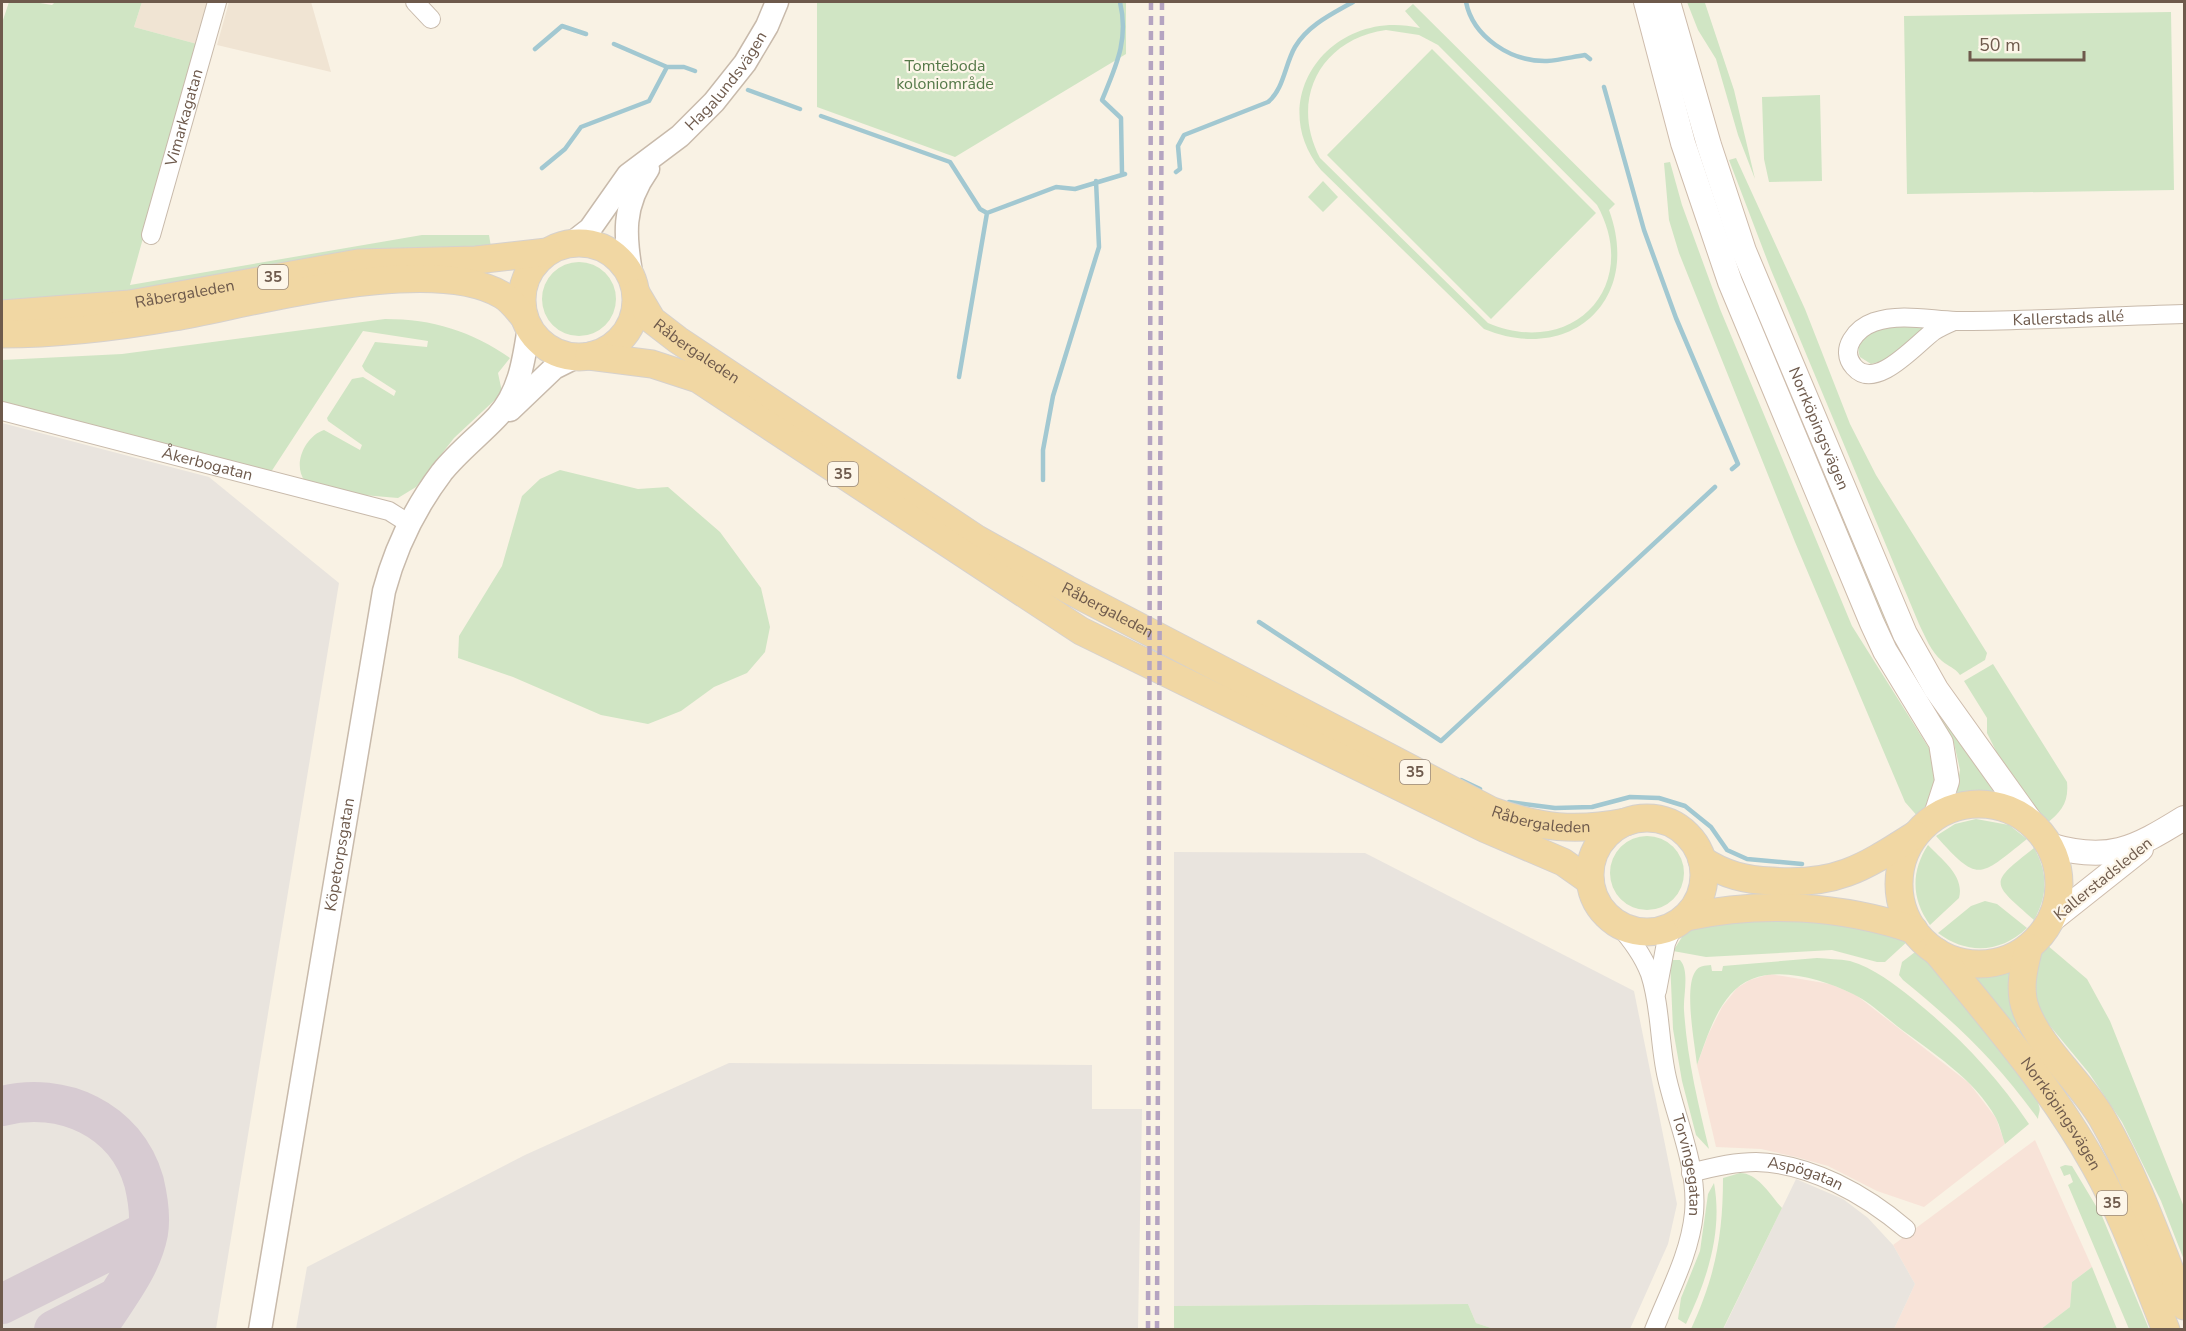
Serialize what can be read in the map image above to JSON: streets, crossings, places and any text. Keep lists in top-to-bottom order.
{
  "streets": {
    "main road": [
      "35",
      "Råbergaleden",
      "Norrköpingsvägen",
      "Kallerstadsleden"
    ],
    "street": [
      "Hagalundsvägen",
      "Vimarkagatan",
      "Kallerstads allé",
      "Åkerbogatan",
      "Köpetorpsgatan",
      "Torvingegatan",
      "Aspögatan"
    ]
  },
  "crossings": [
    ["Hagalundsvägen", "35"],
    ["Hagalundsvägen", "Råbergaleden"],
    ["Hagalundsvägen", "Köpetorpsgatan"],
    ["35", "Råbergaleden"],
    ["35", "Norrköpingsvägen"],
    ["35", "Köpetorpsgatan"],
    ["35", "Kallerstadsleden"],
    ["35", "Torvingegatan"],
    ["Råbergaleden", "Köpetorpsgatan"],
    ["Råbergaleden", "Torvingegatan"],
    ["Norrköpingsvägen", "Kallerstadsleden"],
    ["Åkerbogatan", "Köpetorpsgatan"],
    ["Torvingegatan", "Aspögatan"]
  ],
  "parks": ["Tomteboda koloniområde"],
  "scale_bar": "50 m"
}
